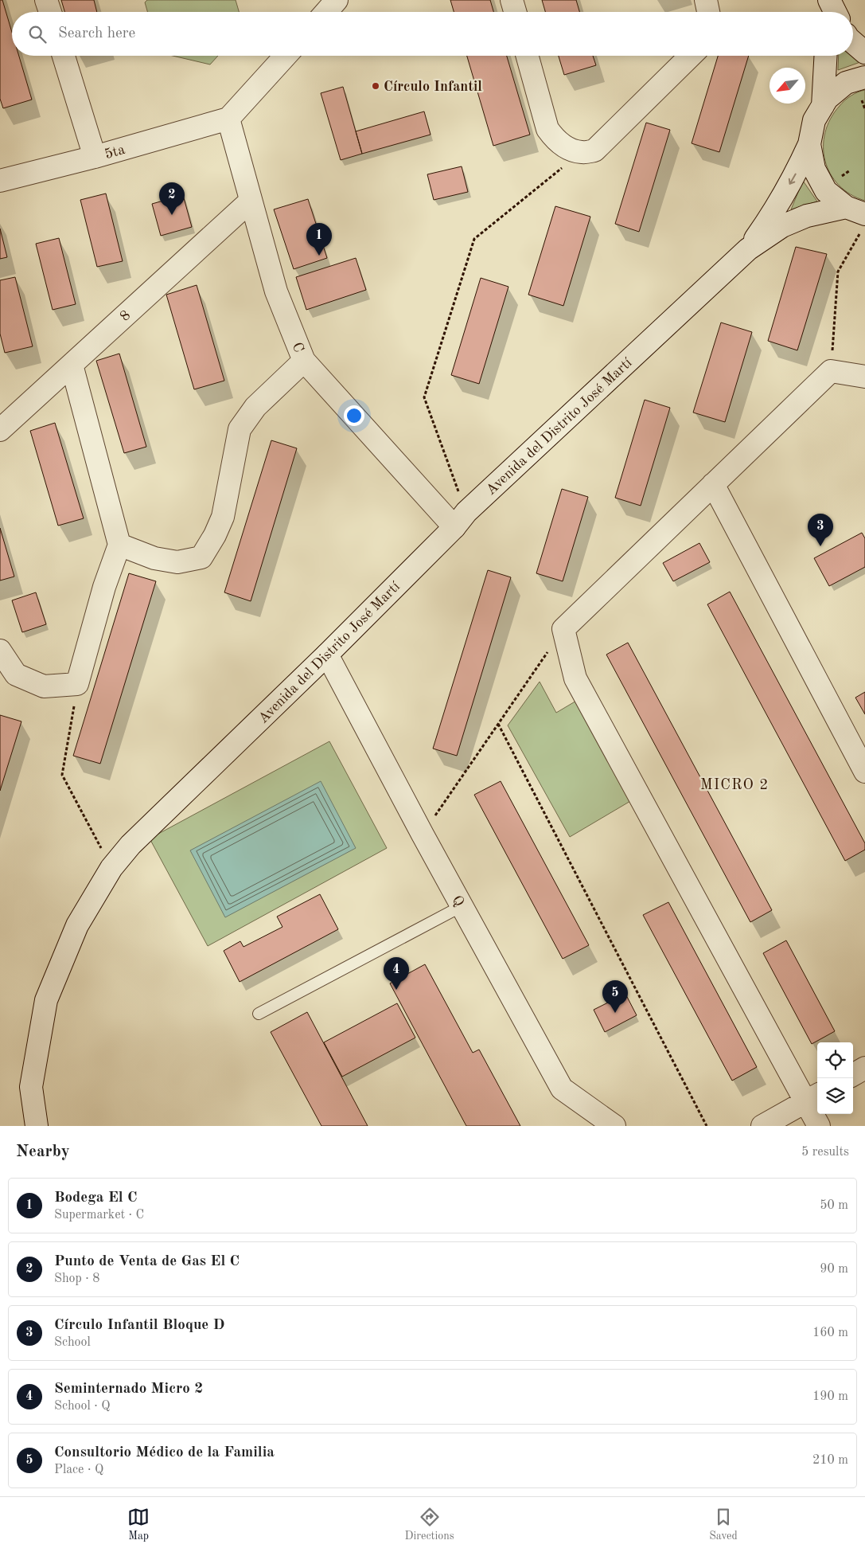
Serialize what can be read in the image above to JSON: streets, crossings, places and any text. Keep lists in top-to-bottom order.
{
  "streets": {
    "street": [
      "5ta",
      "8",
      "C",
      "Avenida del Distrito José Martí",
      "Q"
    ]
  },
  "crossings": [
    ["5ta", "C"],
    ["8", "C"],
    ["C", "Avenida del Distrito José Martí"],
    ["Avenida del Distrito José Martí", "Q"]
  ],
  "districts": ["MICRO 2"],
  "places": ["Círculo Infantil"],
  "north": "bottom left",
  "page": {
    "search": "Search here",
    "pins": [
      "2",
      "1",
      "3",
      "4",
      "5"
    ],
    "heading": ["Nearby", "5 results"],
    "list": [
      {
        "mark": "1",
        "name": "Bodega El C",
        "note": "Supermarket · C",
        "value": "50 m"
      },
      {
        "mark": "2",
        "name": "Punto de Venta de Gas El C",
        "note": "Shop · 8",
        "value": "90 m"
      },
      {
        "mark": "3",
        "name": "Círculo Infantil Bloque D",
        "note": "School",
        "value": "160 m"
      },
      {
        "mark": "4",
        "name": "Seminternado Micro 2",
        "note": "School · Q",
        "value": "190 m"
      },
      {
        "mark": "5",
        "name": "Consultorio Médico de la Familia",
        "note": "Place · Q",
        "value": "210 m"
      }
    ],
    "nav": ["Map", "Directions", "Saved"]
  }
}
